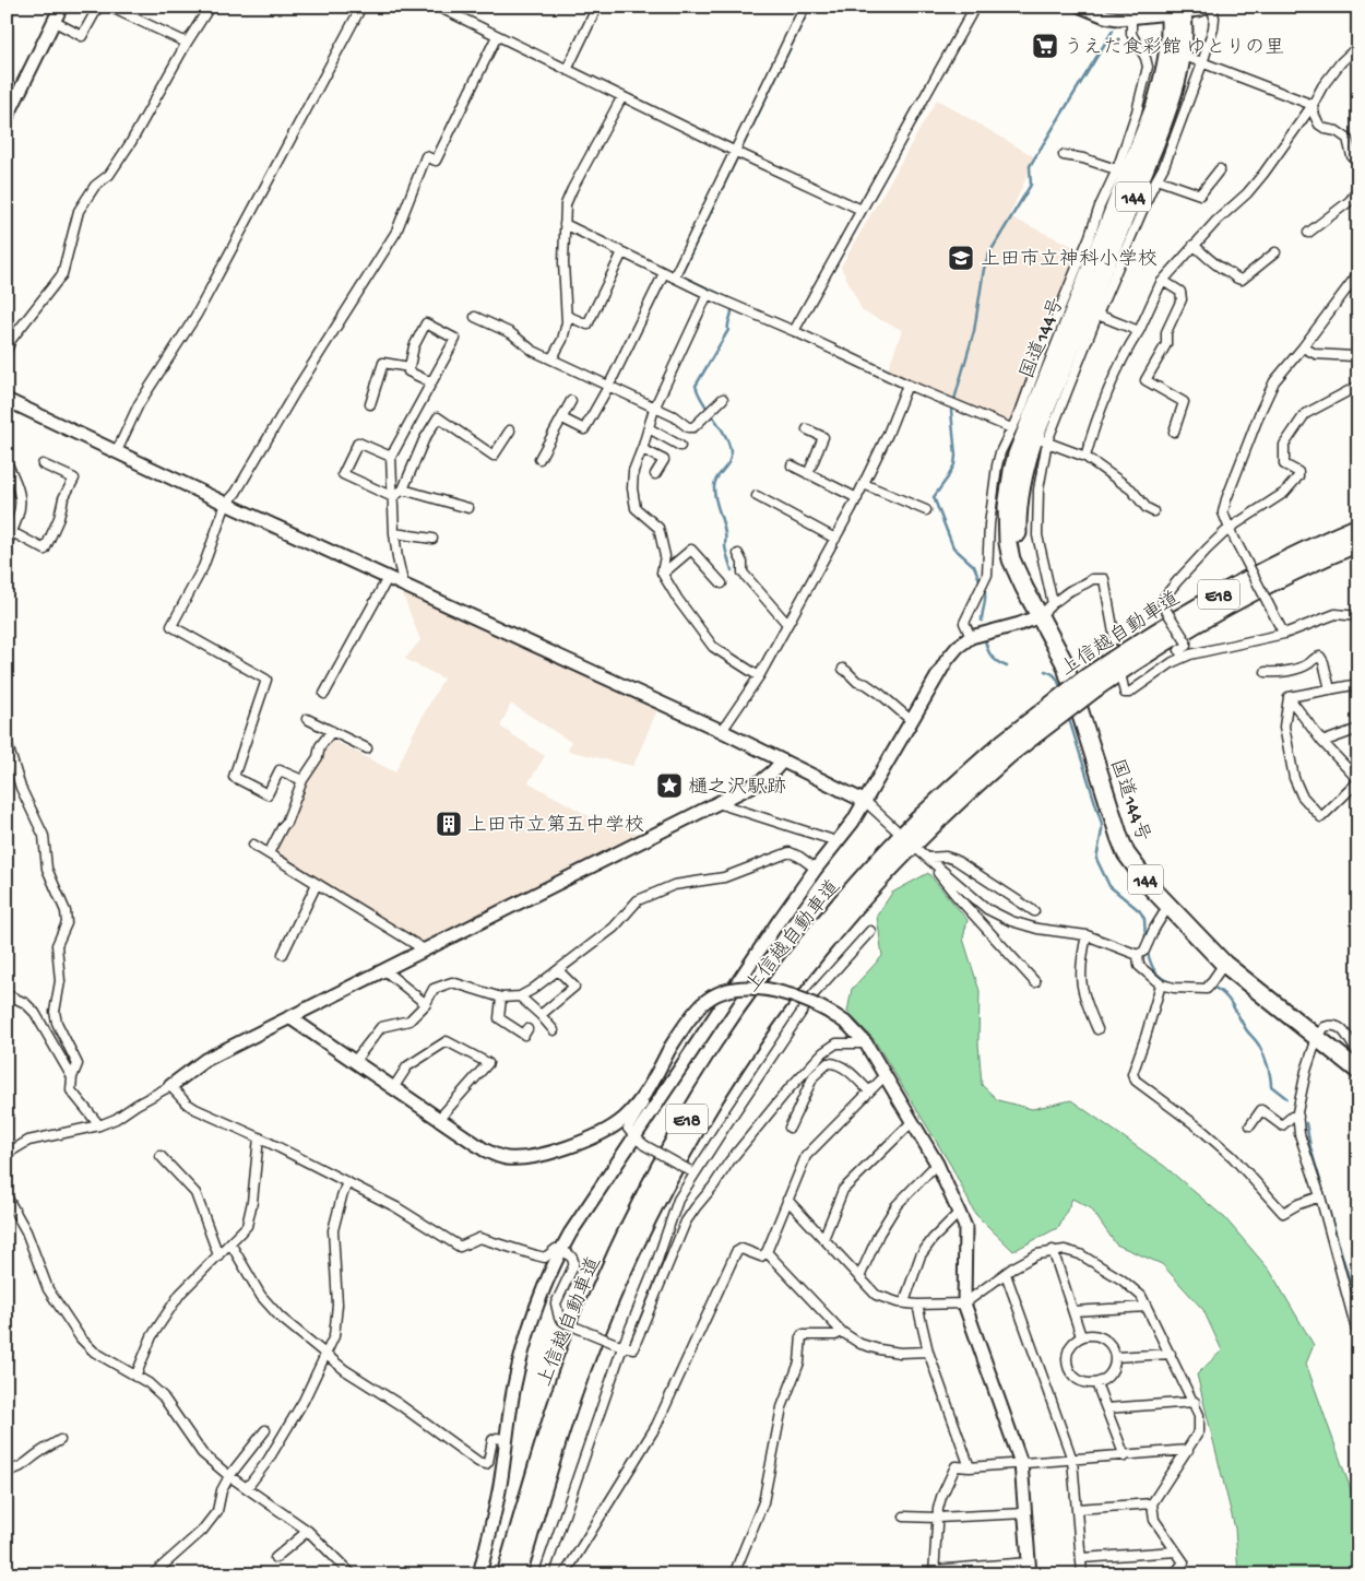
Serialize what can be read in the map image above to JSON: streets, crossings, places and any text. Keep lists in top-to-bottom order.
{
  "streets": {
    "highway": [
      "144",
      "国道144号",
      "E18",
      "上信越自動車道"
    ]
  },
  "places": {
    "supermarket": ["うえだ食彩館 ゆとりの里"],
    "school or university": ["上田市立神科小学校"],
    "place": ["樋之沢駅跡"],
    "building": ["上田市立第五中学校"]
  }
}
